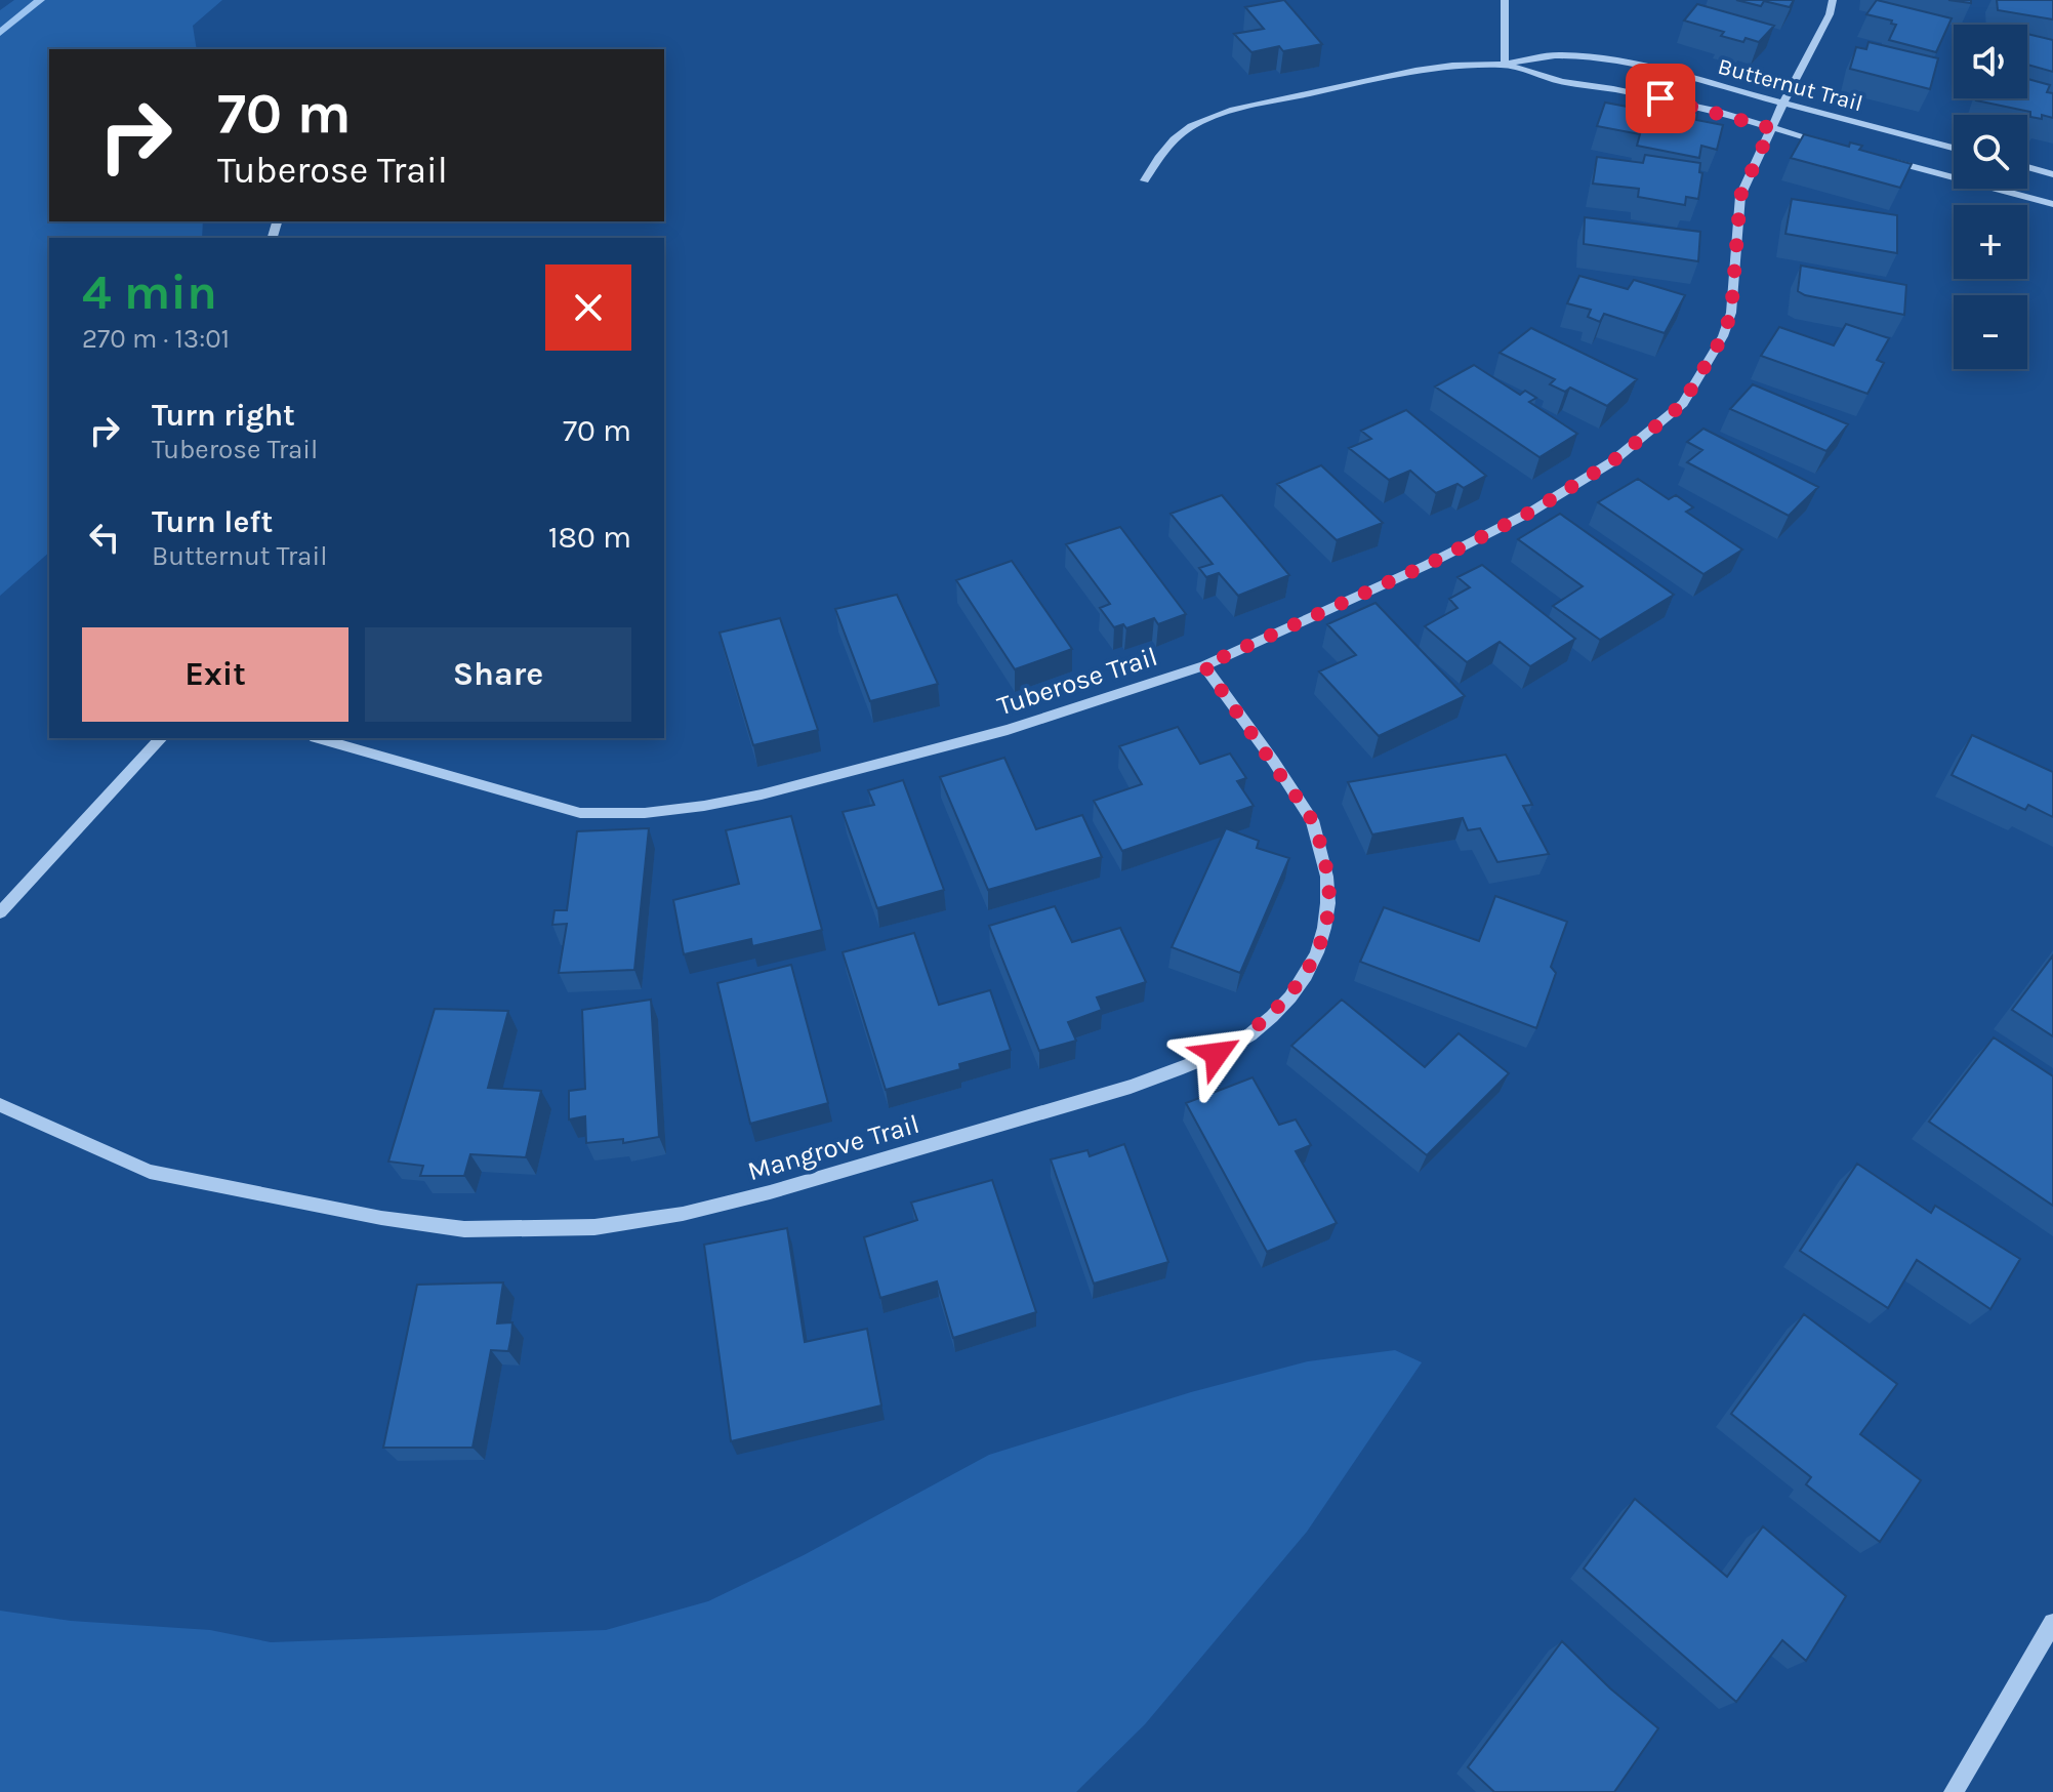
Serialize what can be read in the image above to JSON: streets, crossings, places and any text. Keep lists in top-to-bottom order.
{
  "streets": {
    "street": ["Butternut Trail", "Tuberose Trail", "Mangrove Trail"]
  },
  "crossings": [
    ["Butternut Trail", "Tuberose Trail"],
    ["Tuberose Trail", "Mangrove Trail"]
  ],
  "page": {
    "map_buttons": ["+", "−"],
    "turn": ["70 m", "Tuberose Trail"],
    "heading": ["4 min", "270 m · 13:01"],
    "list": [
      {
        "name": "Turn right",
        "note": "Tuberose Trail",
        "value": "70 m"
      },
      {
        "name": "Turn left",
        "note": "Butternut Trail",
        "value": "180 m"
      }
    ],
    "buttons": ["Exit", "Share"]
  }
}
